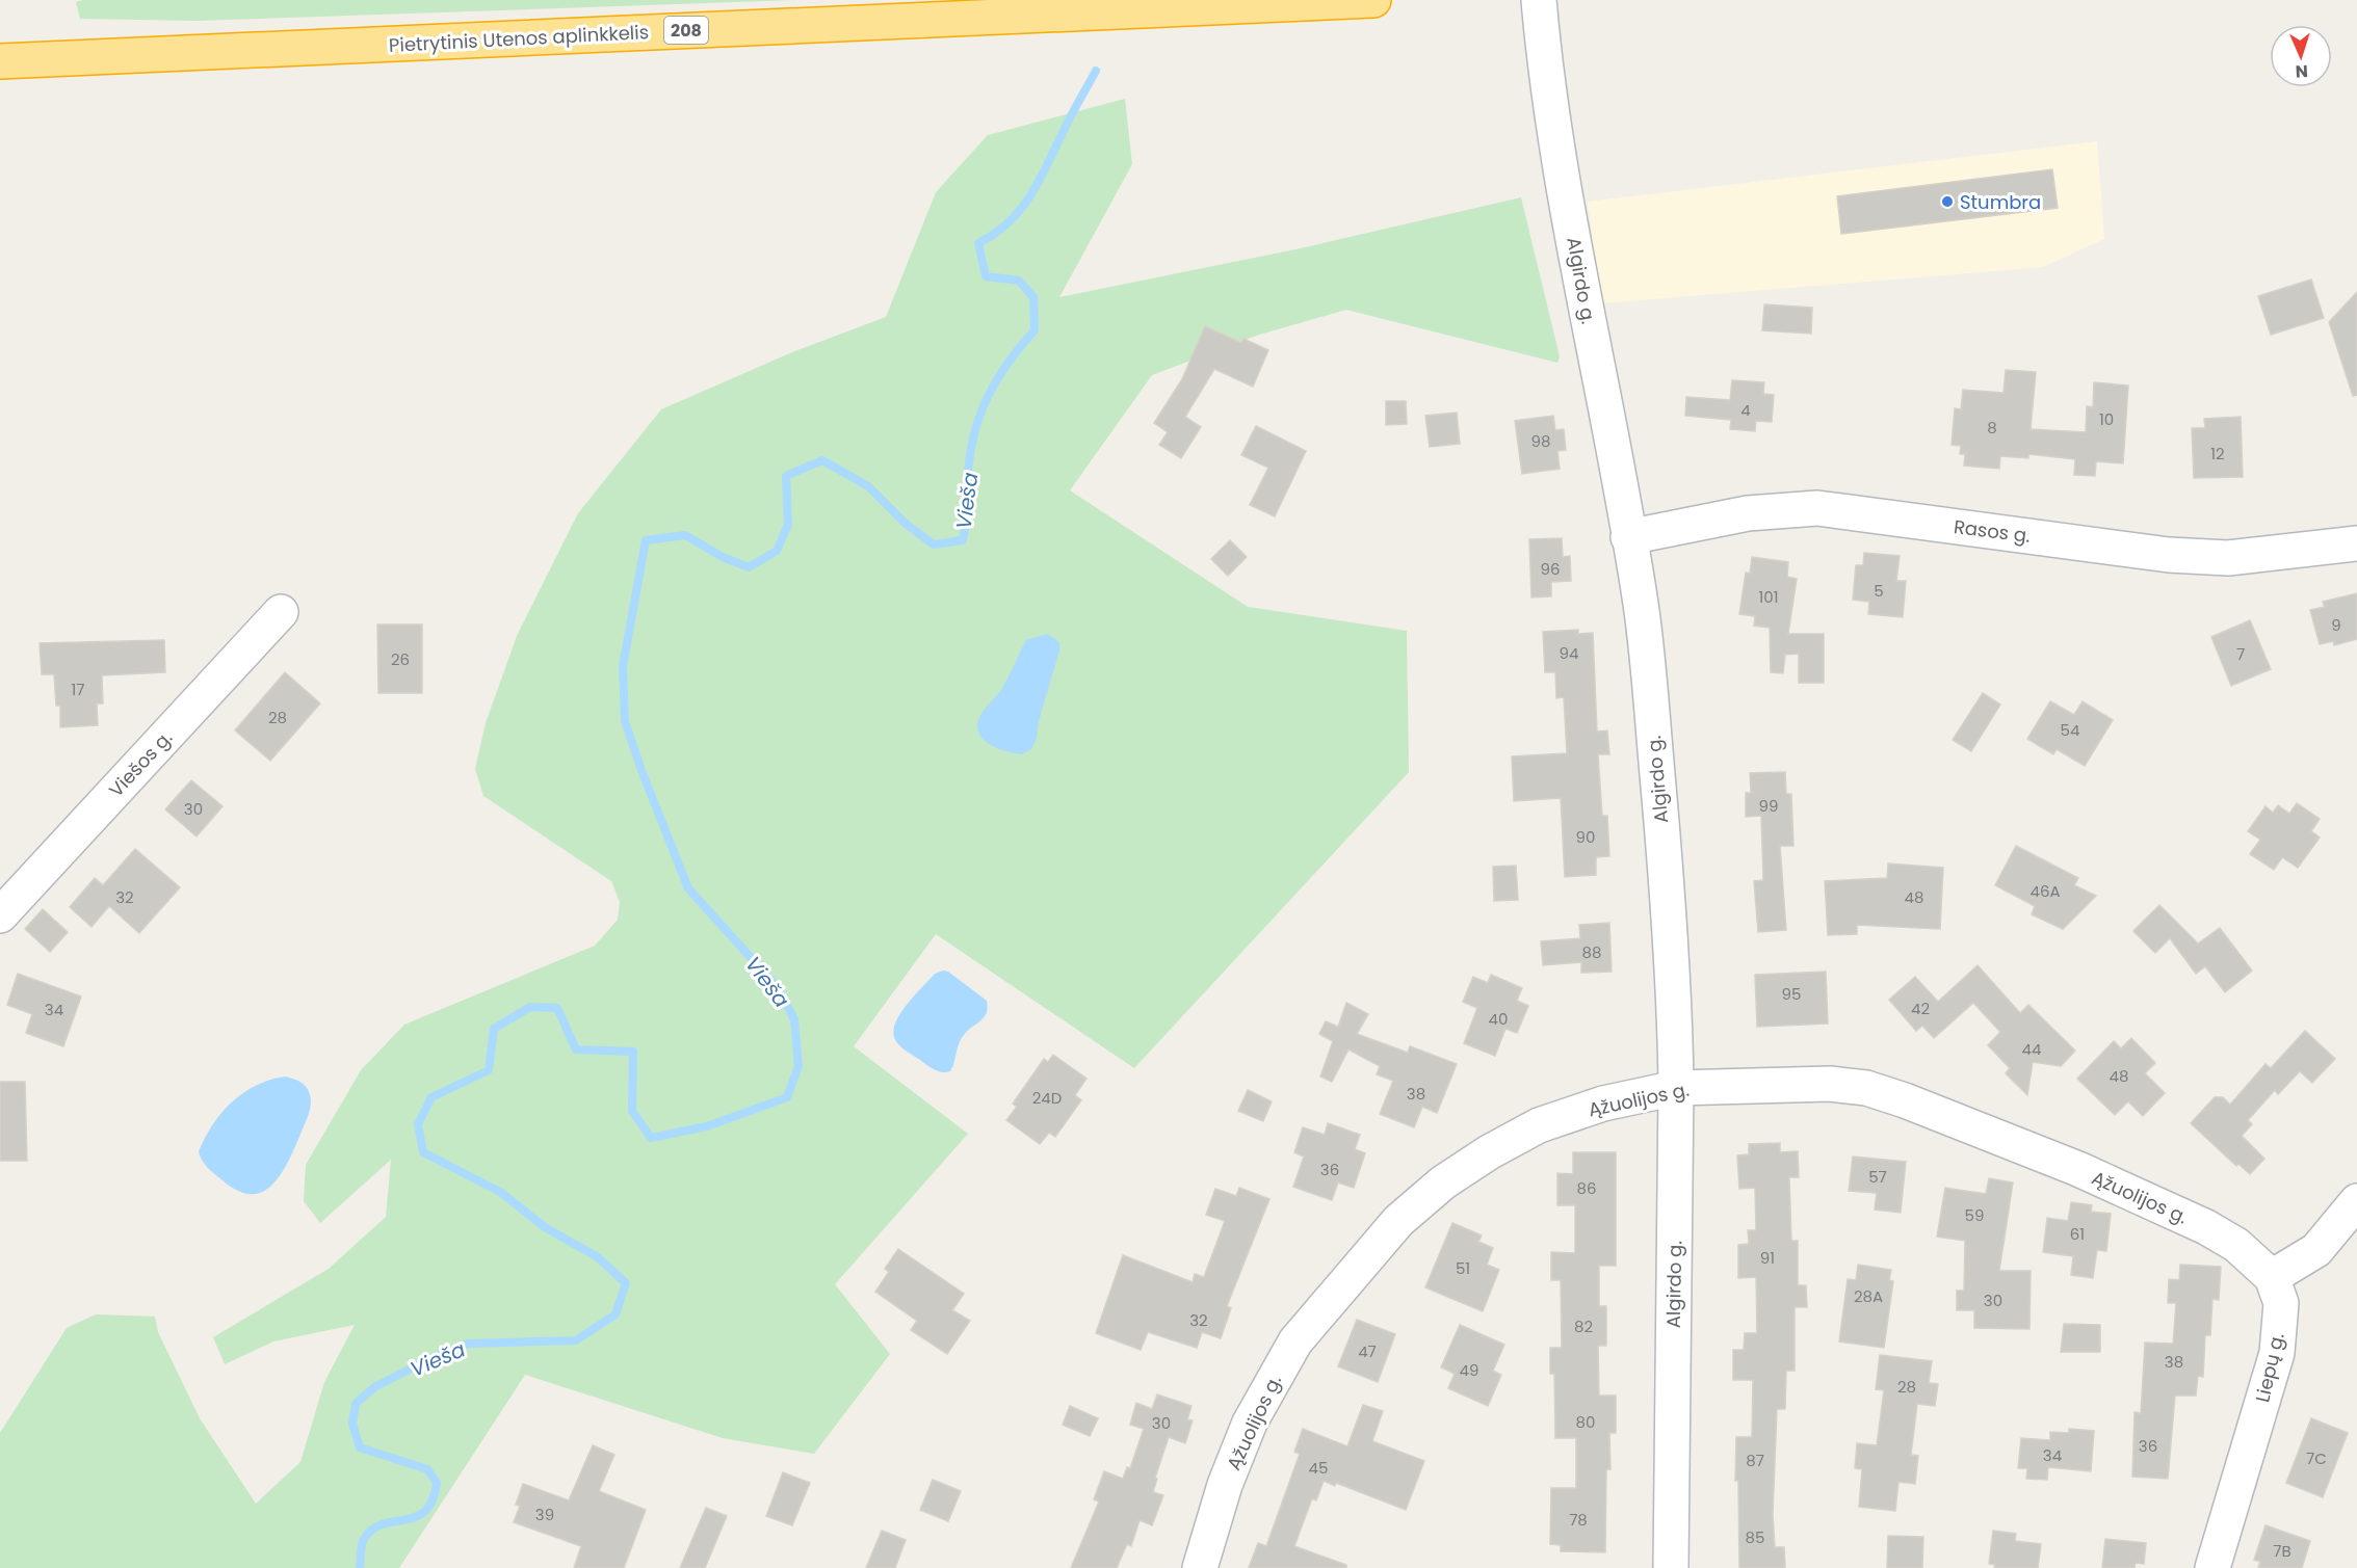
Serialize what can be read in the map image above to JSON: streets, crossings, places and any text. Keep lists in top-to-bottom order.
{
  "streets": {
    "highway": ["208", "Pietrytinis Utenos aplinkkelis"],
    "street": [
      "Algirdo g.",
      "Rasos g.",
      "Viešos g.",
      "Ąžuolijos g.",
      "Liepų g."
    ]
  },
  "crossings": [
    ["Algirdo g.", "Rasos g."],
    ["Algirdo g.", "Ąžuolijos g."],
    ["Ąžuolijos g.", "Liepų g."]
  ],
  "water": ["Vieša"],
  "places": ["Stumbra"],
  "house_numbers": [
    "4",
    "10",
    "8",
    "98",
    "12",
    "96",
    "5",
    "101",
    "9",
    "94",
    "7",
    "26",
    "17",
    "28",
    "54",
    "99",
    "30",
    "90",
    "46A",
    "32",
    "48",
    "88",
    "95",
    "42",
    "34",
    "40",
    "44",
    "48",
    "38",
    "24D",
    "36",
    "57",
    "86",
    "59",
    "61",
    "91",
    "51",
    "28A",
    "30",
    "32",
    "82",
    "47",
    "38",
    "49",
    "28",
    "80",
    "30",
    "36",
    "34",
    "7C",
    "87",
    "45",
    "39",
    "78",
    "85",
    "7B"
  ],
  "north": "bottom"
}
